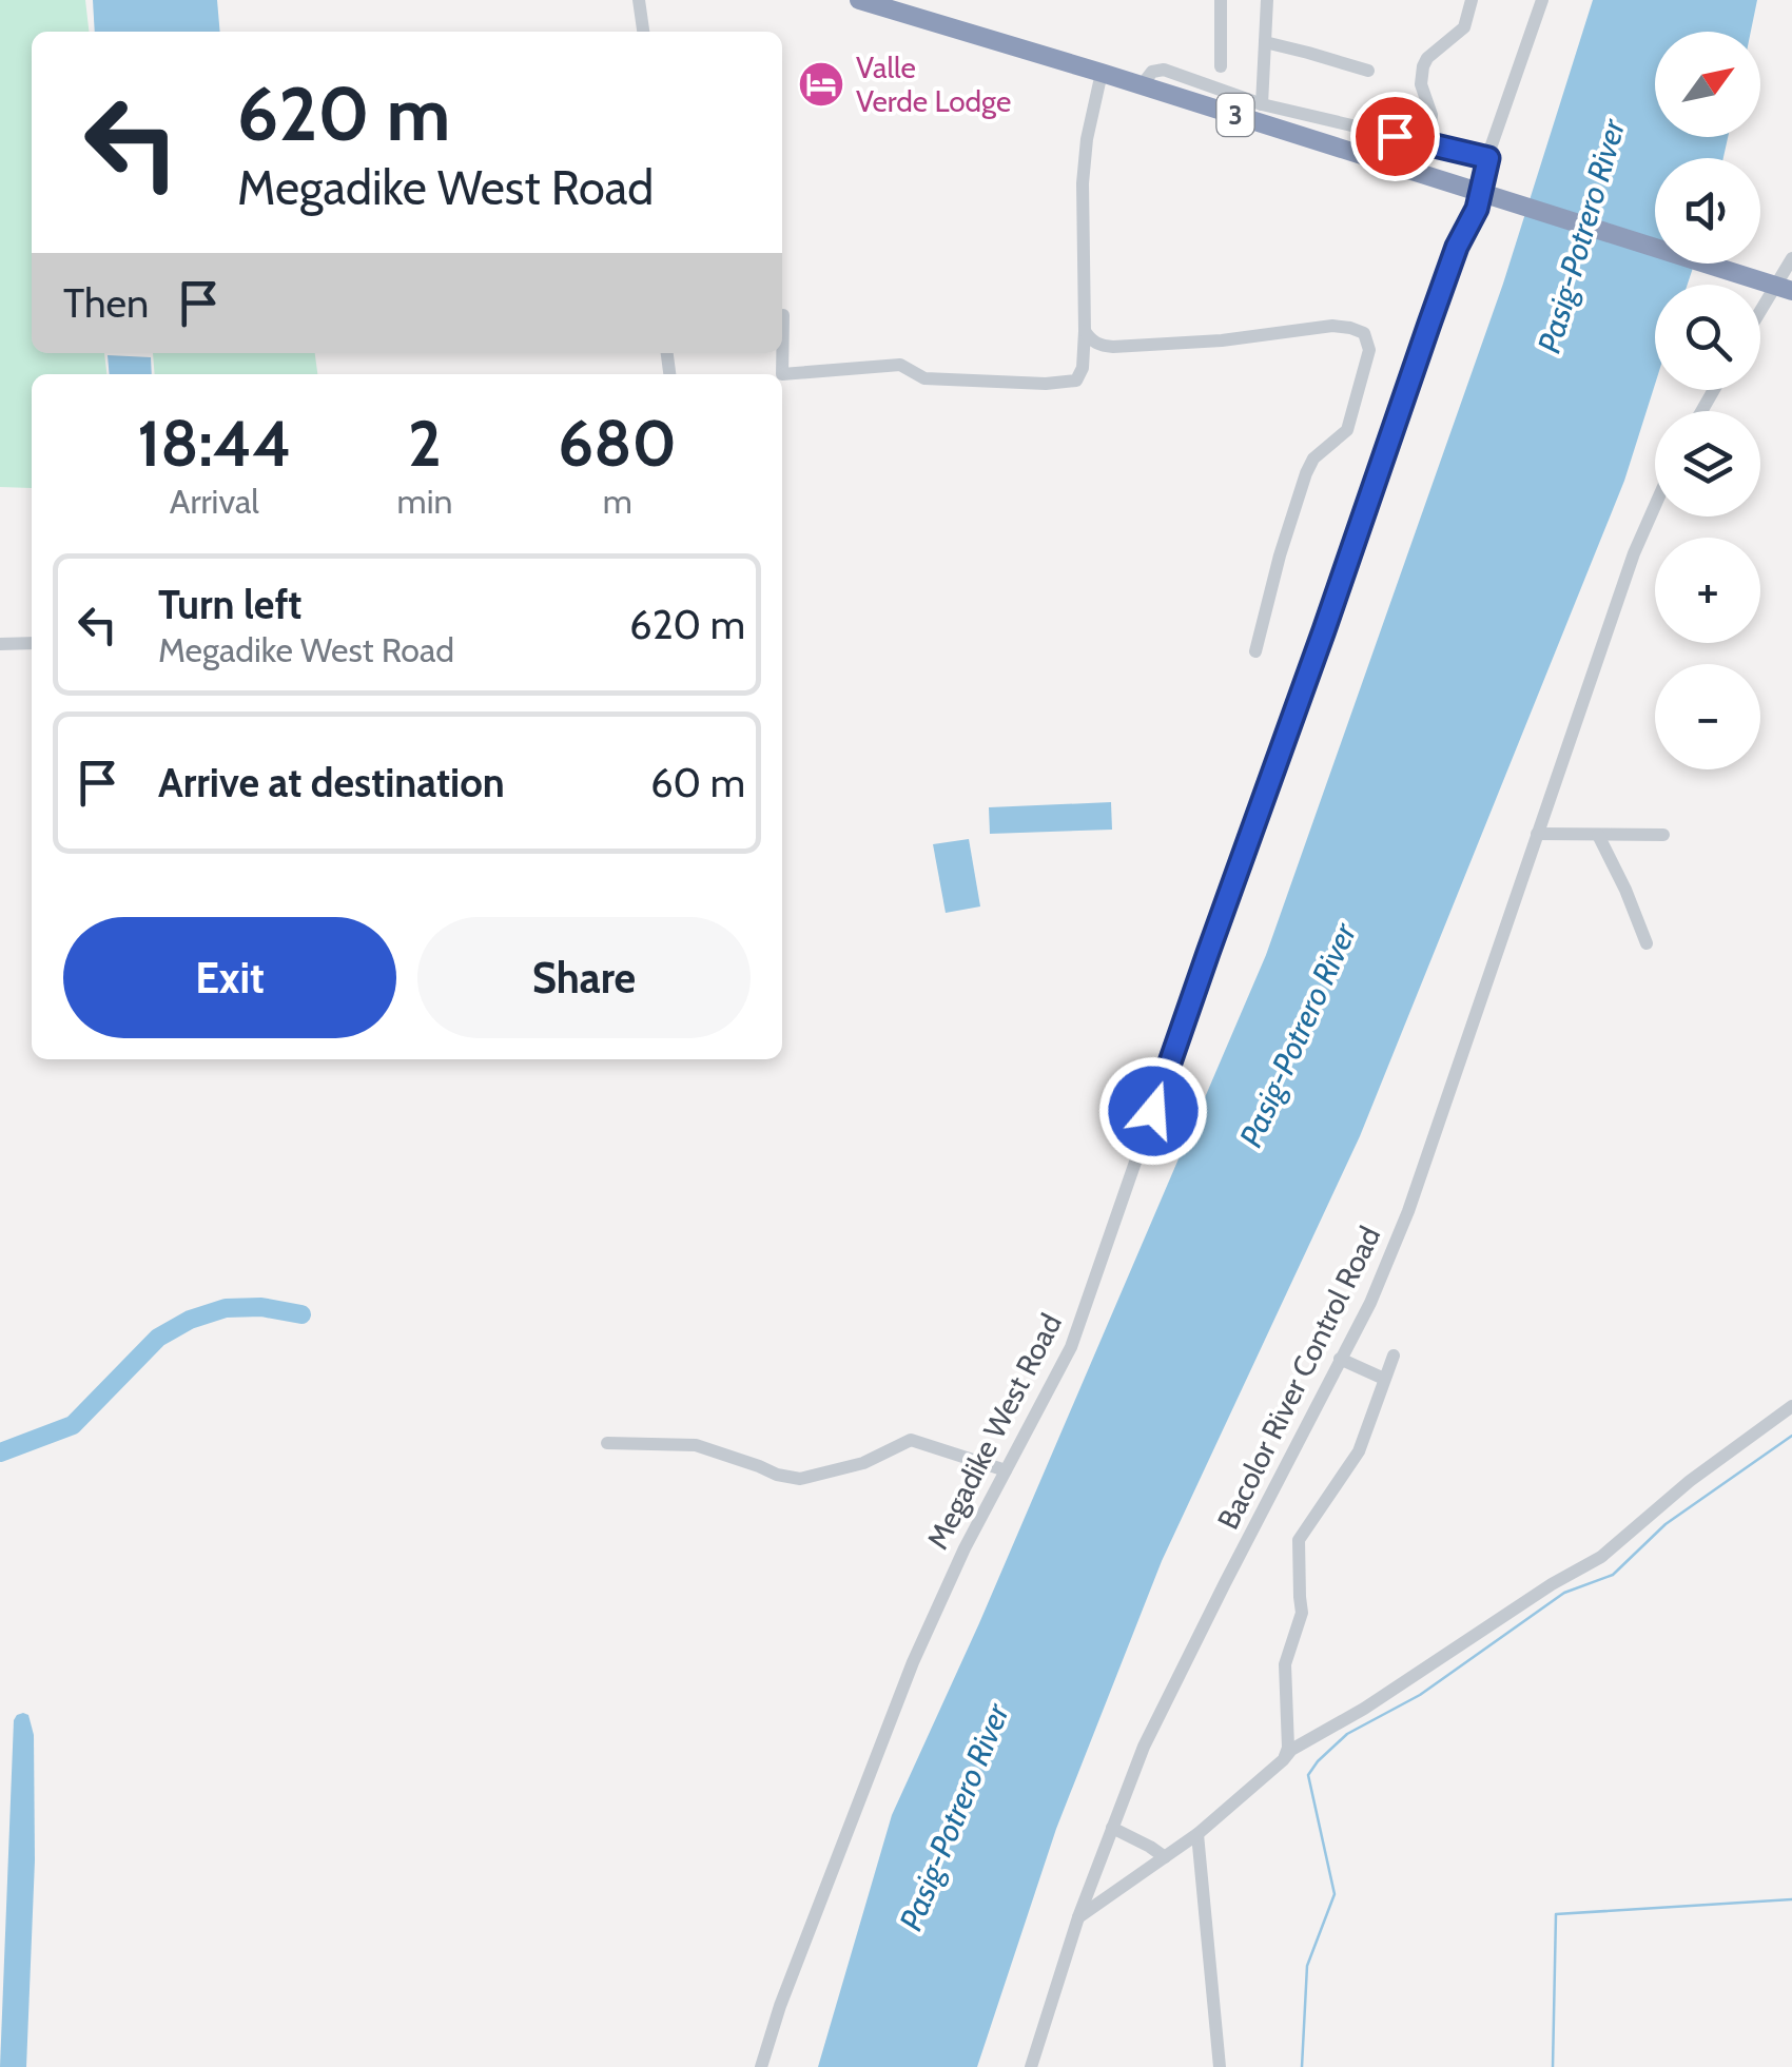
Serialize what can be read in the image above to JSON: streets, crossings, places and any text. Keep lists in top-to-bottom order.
{
  "streets": {
    "highway": ["3"],
    "street": ["Bacolor River Control Road", "Megadike West Road"]
  },
  "water": ["Pasig-Potrero River"],
  "places": {
    "hotel": ["Valle Verde Lodge"]
  },
  "north": "top right",
  "page": {
    "map_buttons": ["+", "−"],
    "turn": ["620 m", "Megadike West Road"],
    "then": "Then",
    "eta": [
      "18:44",
      "Arrival",
      "2",
      "min",
      "680",
      "m"
    ],
    "list": [
      {
        "name": "Turn left",
        "note": "Megadike West Road",
        "value": "620 m"
      },
      {
        "name": "Arrive at destination",
        "value": "60 m"
      }
    ],
    "buttons": ["Exit", "Share"]
  }
}
